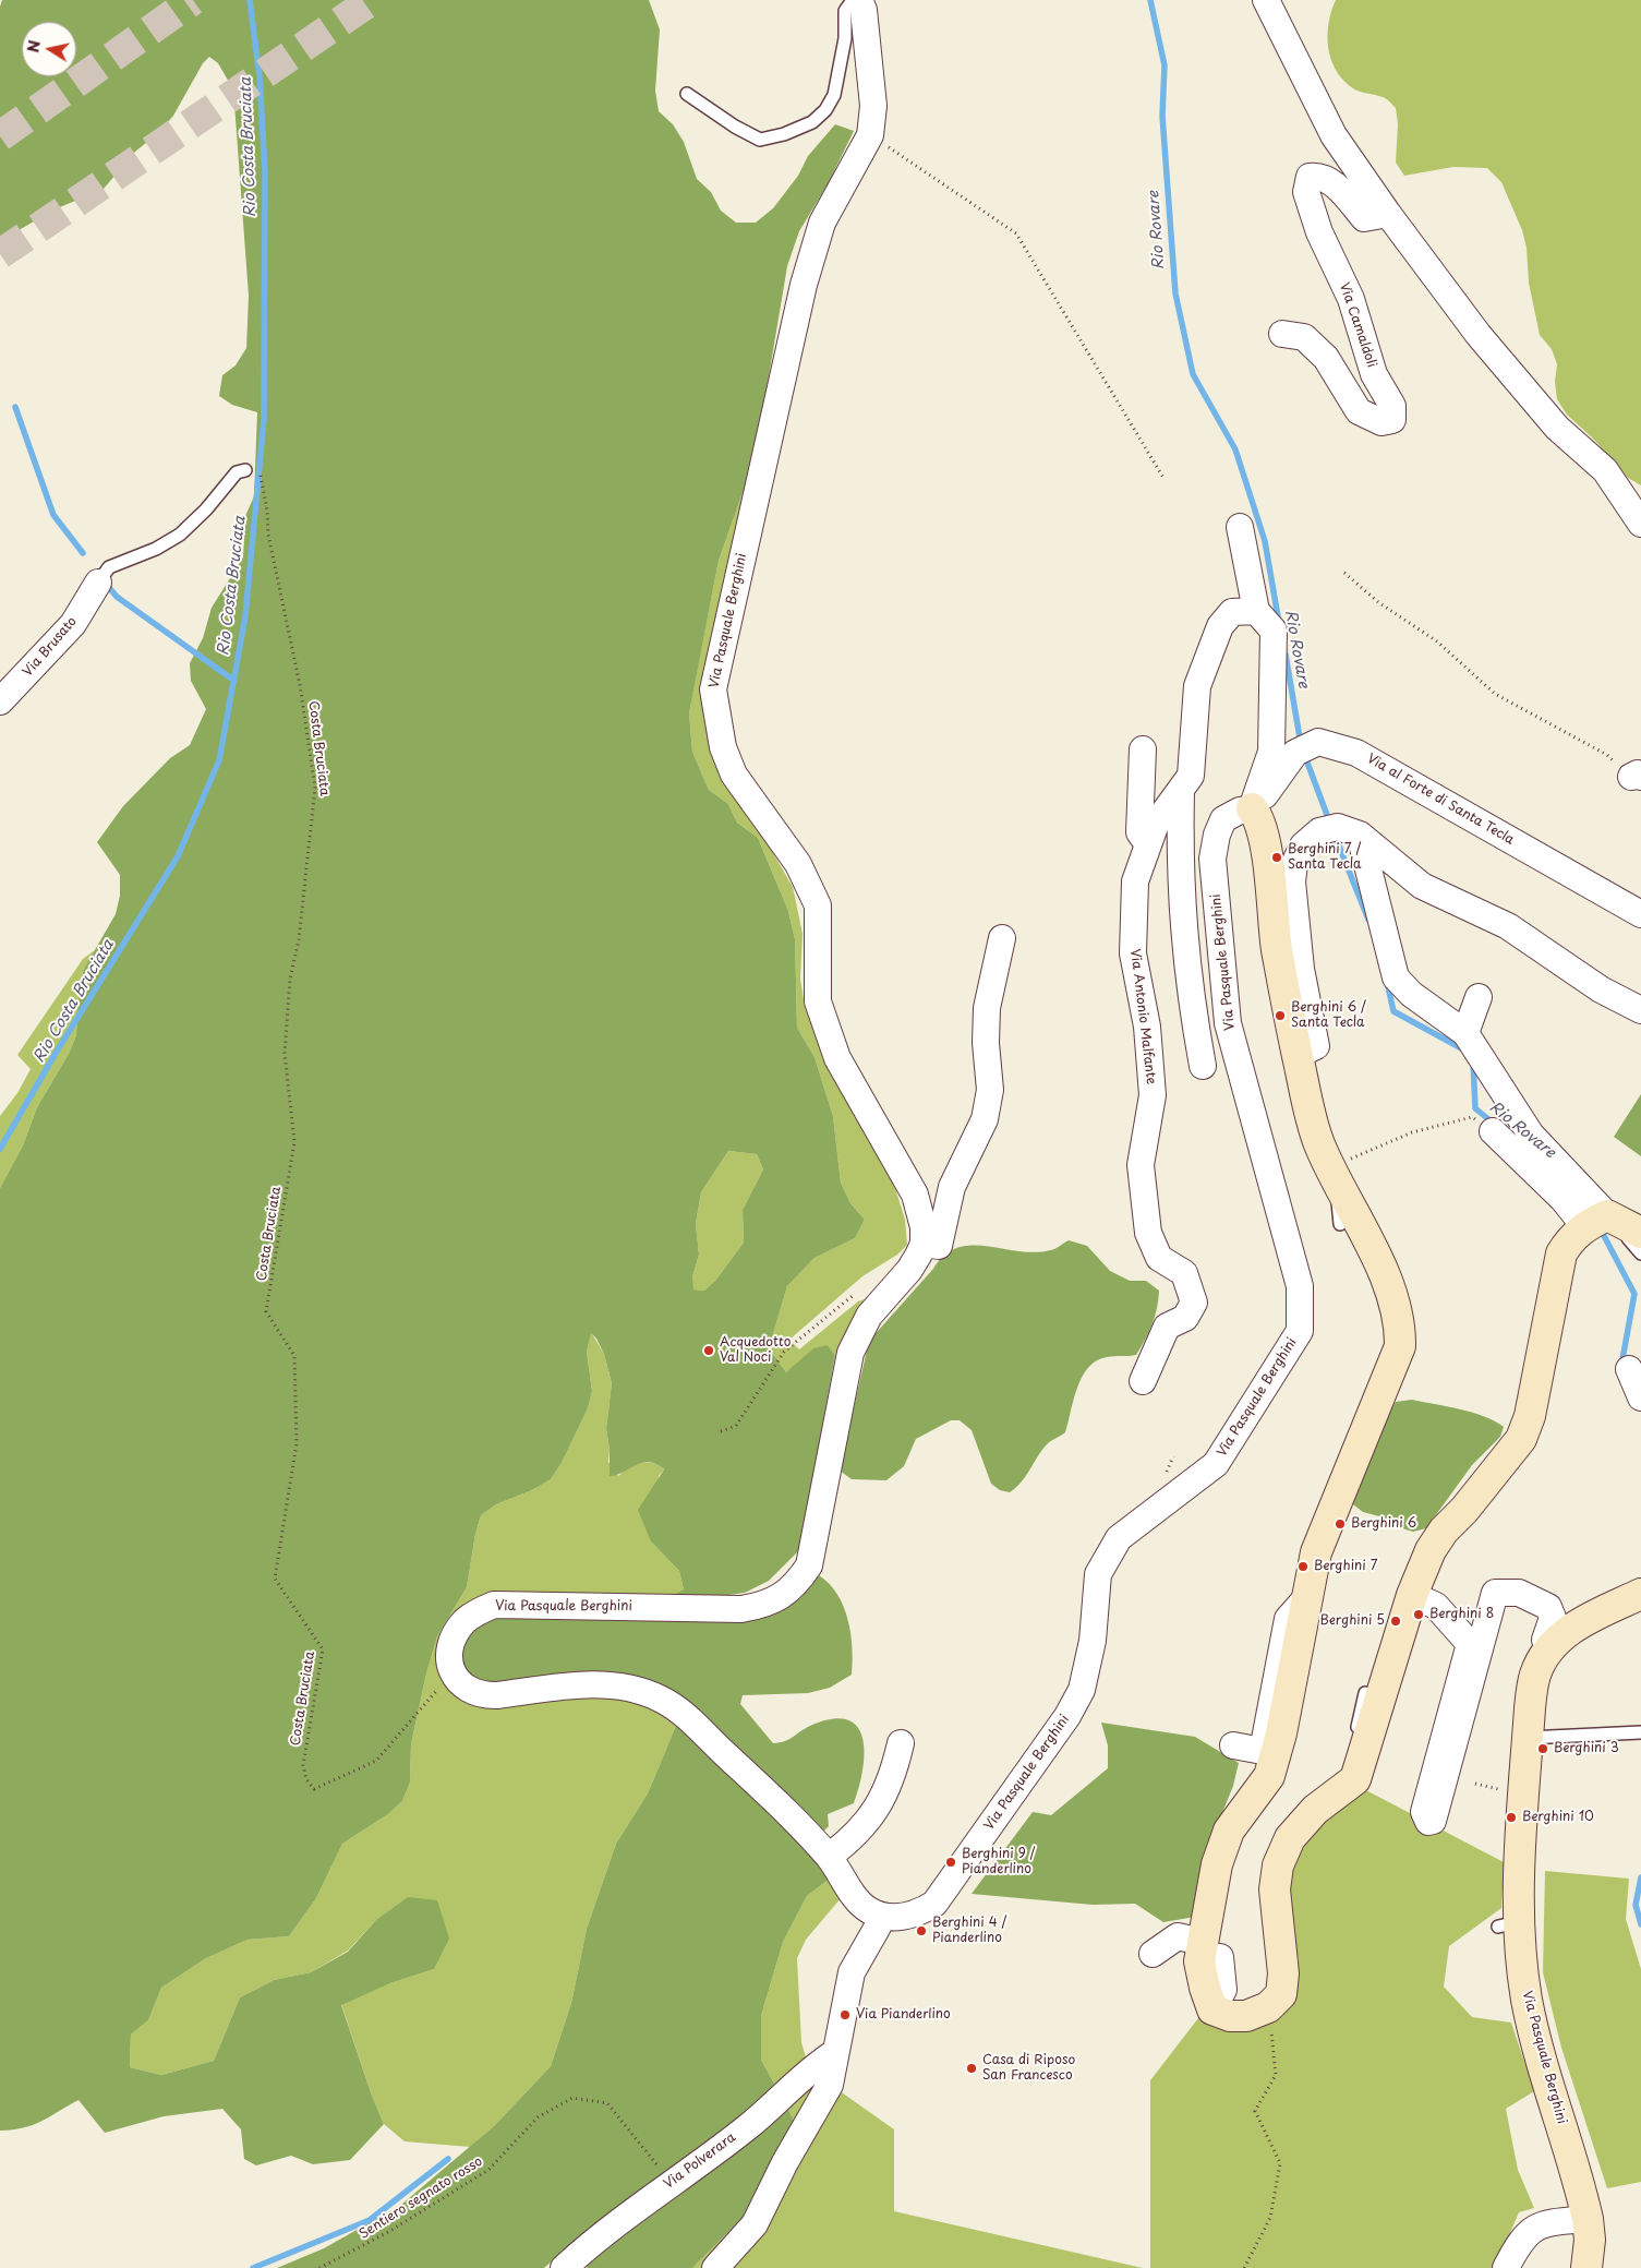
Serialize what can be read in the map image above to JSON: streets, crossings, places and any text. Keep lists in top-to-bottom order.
{
  "streets": {
    "street": [
      "Via Camaldoli",
      "Via Pasquale Berghini",
      "Via Brusato",
      "Via al Forte di Santa Tecla",
      "Via Antonio Malfante",
      "Via Polverara"
    ],
    "path": ["Costa Bruciata", "Sentiero segnato rosso"]
  },
  "crossings": [
    ["Via Pasquale Berghini", "Costa Bruciata"],
    ["Via Pasquale Berghini", "Via al Forte di Santa Tecla"],
    ["Via Polverara", "Sentiero segnato rosso"]
  ],
  "water": ["Rio Costa Bruciata", "Rio Rovare"],
  "places": [
    "Berghini 7 / Santa Tecla",
    "Berghini 6 / Santa Tecla",
    "Acquedotto Val Noci",
    "Berghini 6",
    "Berghini 7",
    "Berghini 8",
    "Berghini 5",
    "Berghini 3",
    "Berghini 10",
    "Berghini 9 / Pianderlino",
    "Berghini 4 / Pianderlino",
    "Via Pianderlino",
    "Casa di Riposo San Francesco"
  ],
  "north": "left"
}
